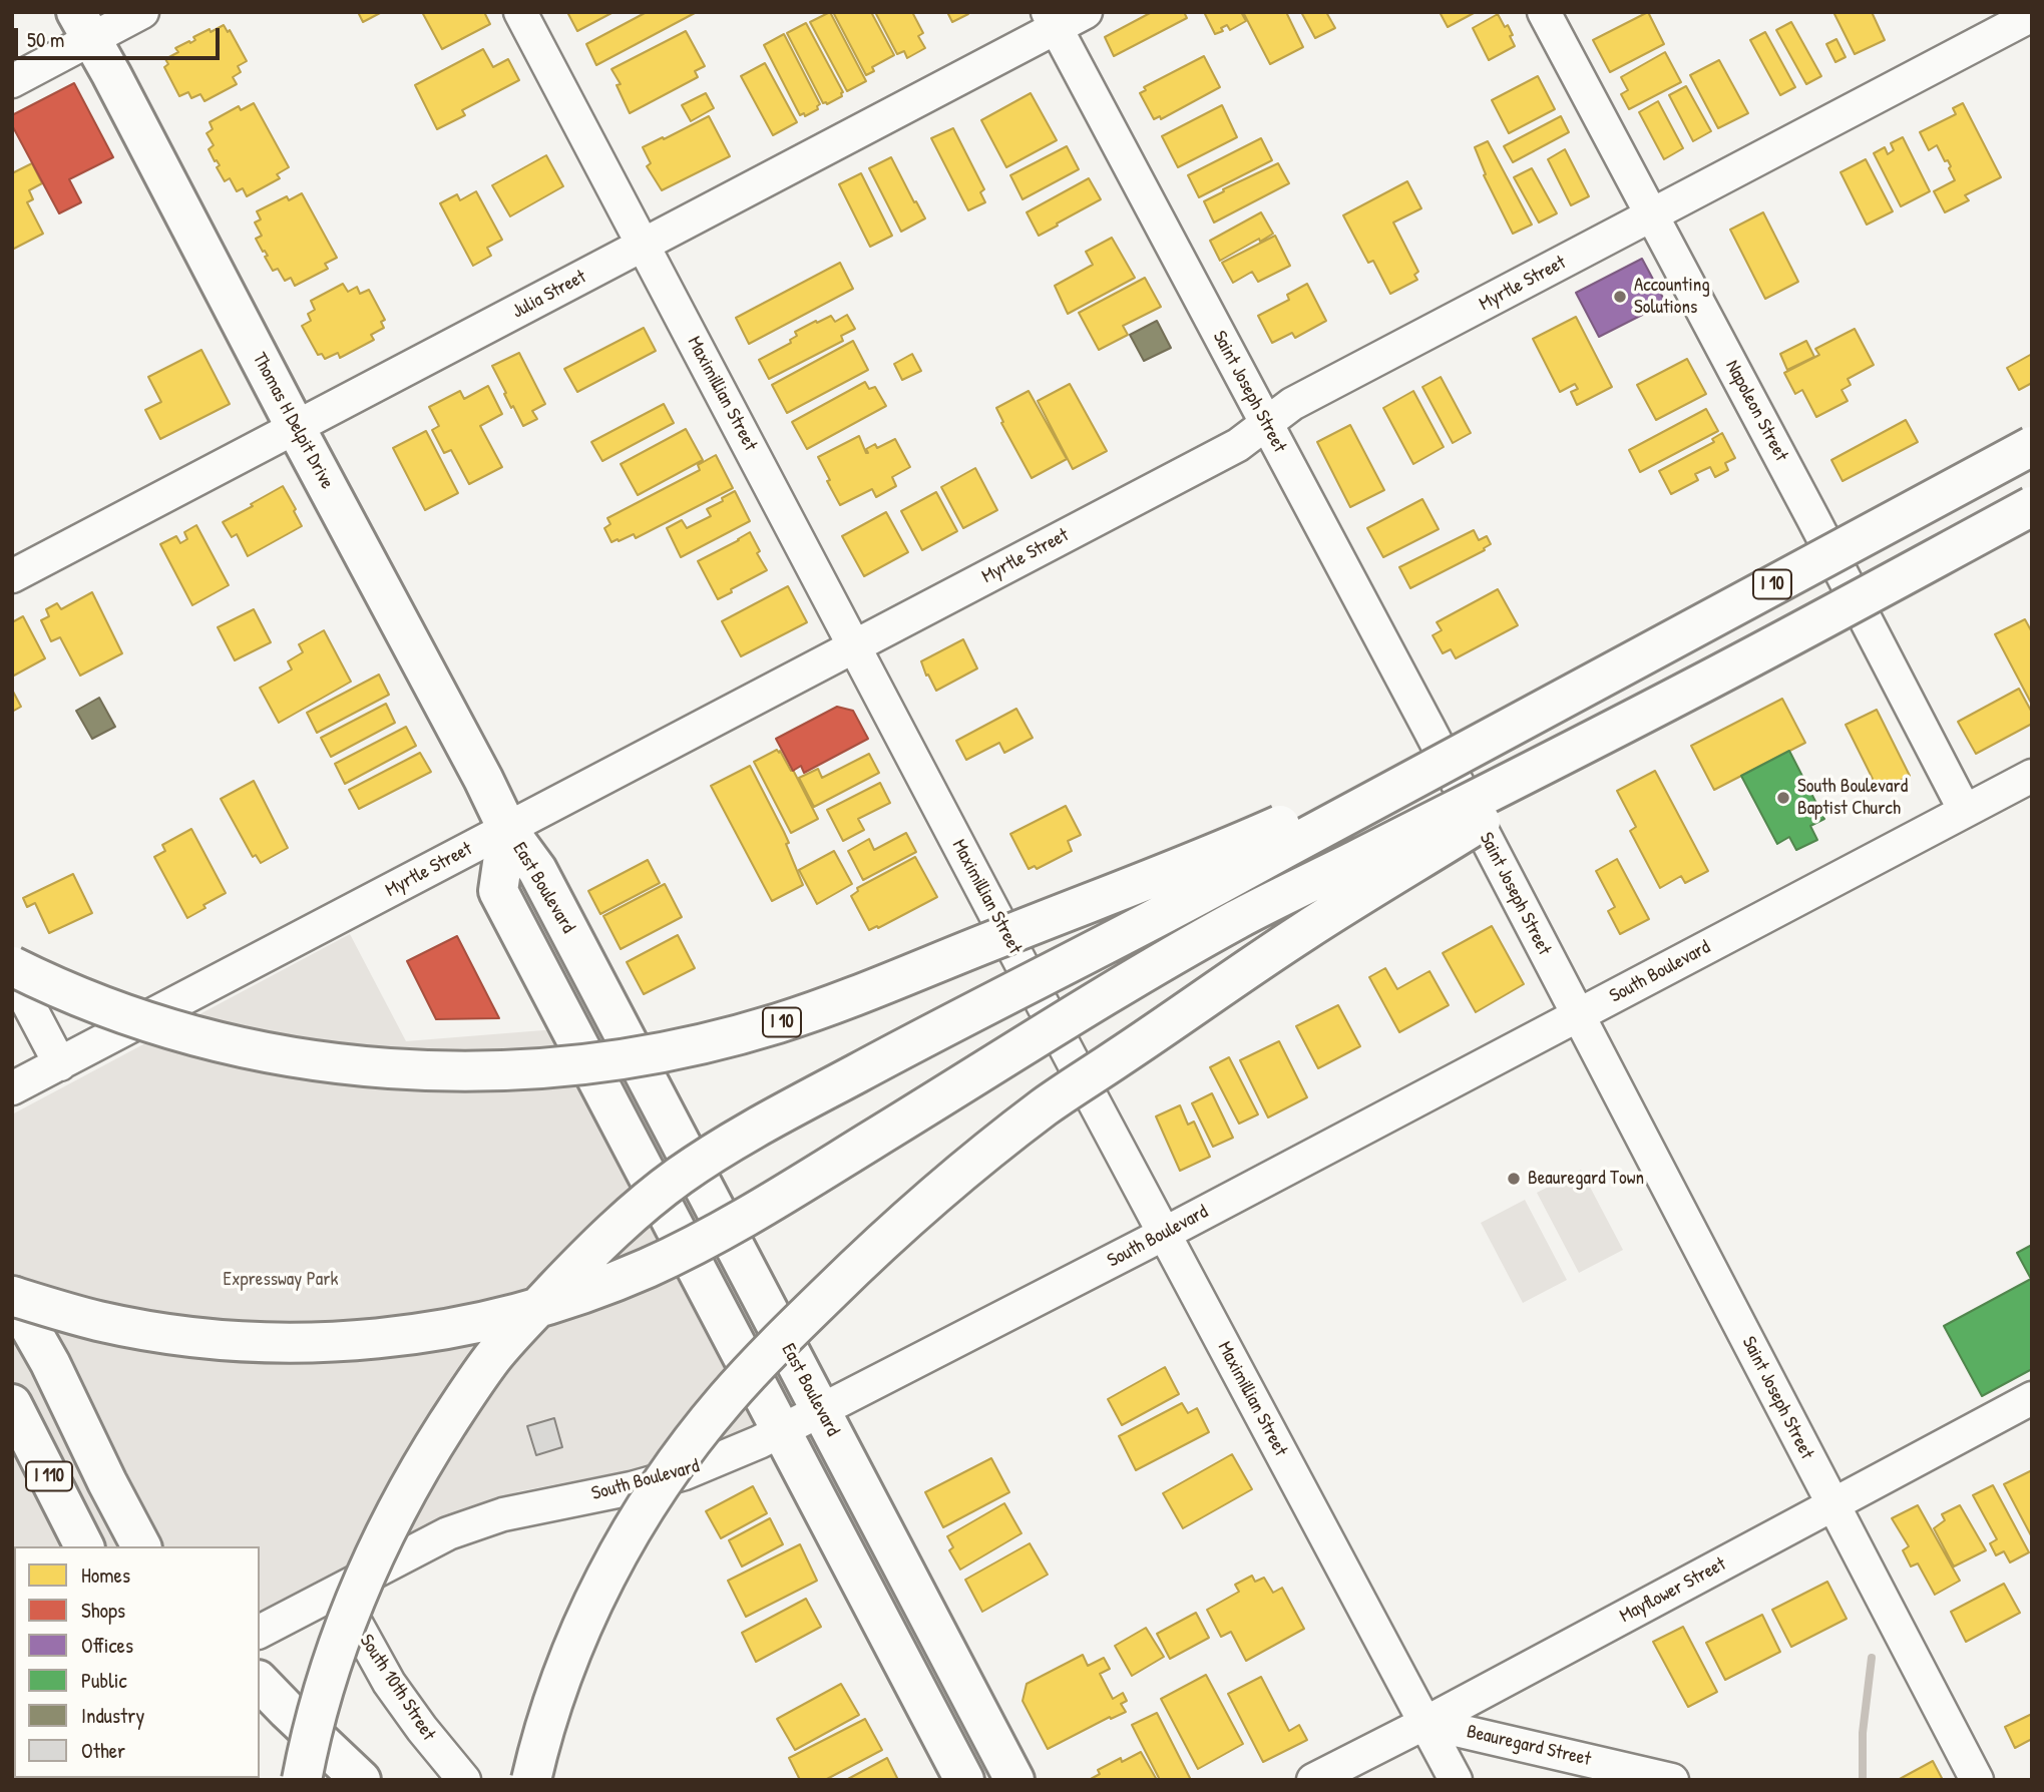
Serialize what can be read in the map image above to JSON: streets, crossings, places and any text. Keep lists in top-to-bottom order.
{
  "streets": {
    "main road": [
      "Thomas H Delpit Drive",
      "I 10",
      "East Boulevard",
      "I 110"
    ],
    "street": [
      "Myrtle Street",
      "Julia Street",
      "Saint Joseph Street",
      "Maximillian Street",
      "Napoleon Street",
      "South Boulevard",
      "Mayflower Street",
      "South 10th Street",
      "Beauregard Street"
    ]
  },
  "crossings": [
    ["Myrtle Street", "Saint Joseph Street"],
    ["Myrtle Street", "Maximillian Street"],
    ["Myrtle Street", "Napoleon Street"],
    ["Myrtle Street", "Thomas H Delpit Drive"],
    ["Myrtle Street", "East Boulevard"],
    ["Julia Street", "Saint Joseph Street"],
    ["Julia Street", "Maximillian Street"],
    ["Julia Street", "Thomas H Delpit Drive"],
    ["Saint Joseph Street", "South Boulevard"],
    ["Saint Joseph Street", "Mayflower Street"],
    ["Maximillian Street", "South Boulevard"],
    ["Maximillian Street", "Mayflower Street"],
    ["Maximillian Street", "Beauregard Street"],
    ["Napoleon Street", "South Boulevard"],
    ["Thomas H Delpit Drive", "East Boulevard"],
    ["East Boulevard", "South Boulevard"],
    ["South Boulevard", "South 10th Street"],
    ["Mayflower Street", "Beauregard Street"]
  ],
  "parks": ["Expressway Park"],
  "places": ["Accounting Solutions", "South Boulevard Baptist Church", "Beauregard Town"],
  "legend": [
    "Homes",
    "Shops",
    "Offices",
    "Public",
    "Industry",
    "Other"
  ],
  "scale_bar": "50 m"
}
